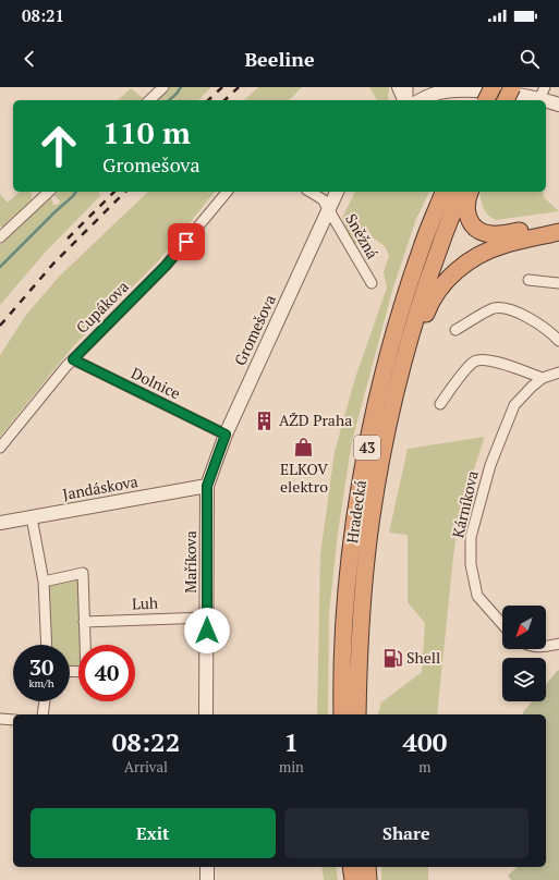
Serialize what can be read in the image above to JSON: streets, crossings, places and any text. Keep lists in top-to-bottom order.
{
  "streets": {
    "highway": ["43", "Hradecká"],
    "street": [
      "Sněžná",
      "Cupákova",
      "Gromešova",
      "Dolnice",
      "Jandáskova",
      "Kárníkova",
      "Maříkova",
      "Luh"
    ]
  },
  "crossings": [
    ["Sněžná", "Gromešova"],
    ["Cupákova", "Dolnice"],
    ["Gromešova", "Dolnice"],
    ["Gromešova", "Jandáskova"],
    ["Gromešova", "Maříkova"],
    ["Jandáskova", "Maříkova"],
    ["Maříkova", "Luh"]
  ],
  "places": {
    "building": ["AŽD Praha"],
    "shop": ["ELKOV elektro"],
    "fuel station": ["Shell"]
  },
  "north": "bottom left",
  "page": {
    "status": "08:21",
    "header": "Beeline",
    "turn": ["110 m", "Gromešova"],
    "speed": "30 km/h",
    "limit": "40",
    "eta": [
      "08:22",
      "Arrival",
      "1",
      "min",
      "400",
      "m"
    ],
    "buttons": ["Exit", "Share"]
  }
}
